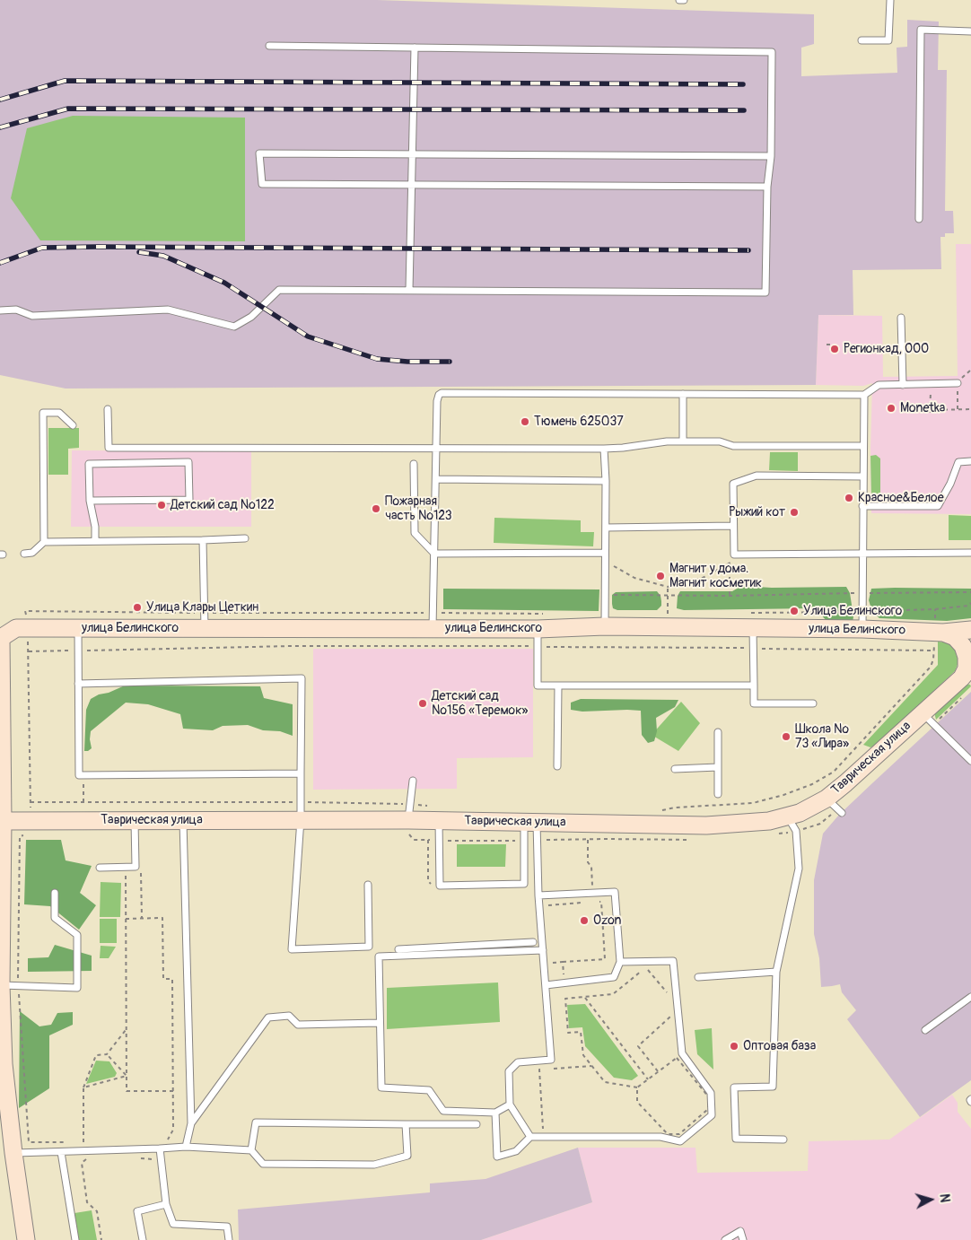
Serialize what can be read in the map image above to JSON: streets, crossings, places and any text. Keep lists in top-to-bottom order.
{
  "streets": {
    "street": ["улица Белинского", "Таврическая улица"]
  },
  "places": [
    "Регионкад, ООО",
    "Monetka",
    "Тюмень 625037",
    "Красное&Белое",
    "Детский сад №122",
    "Пожарная часть №123",
    "Рыжий кот",
    "Магнит у дома. Магнит косметик",
    "Улица Клары Цеткин",
    "Улица Белинского",
    "Детский сад №156 «Теремок»",
    "Школа № 73 «Лира»",
    "Ozon",
    "Оптовая база"
  ],
  "north": "right"
}
